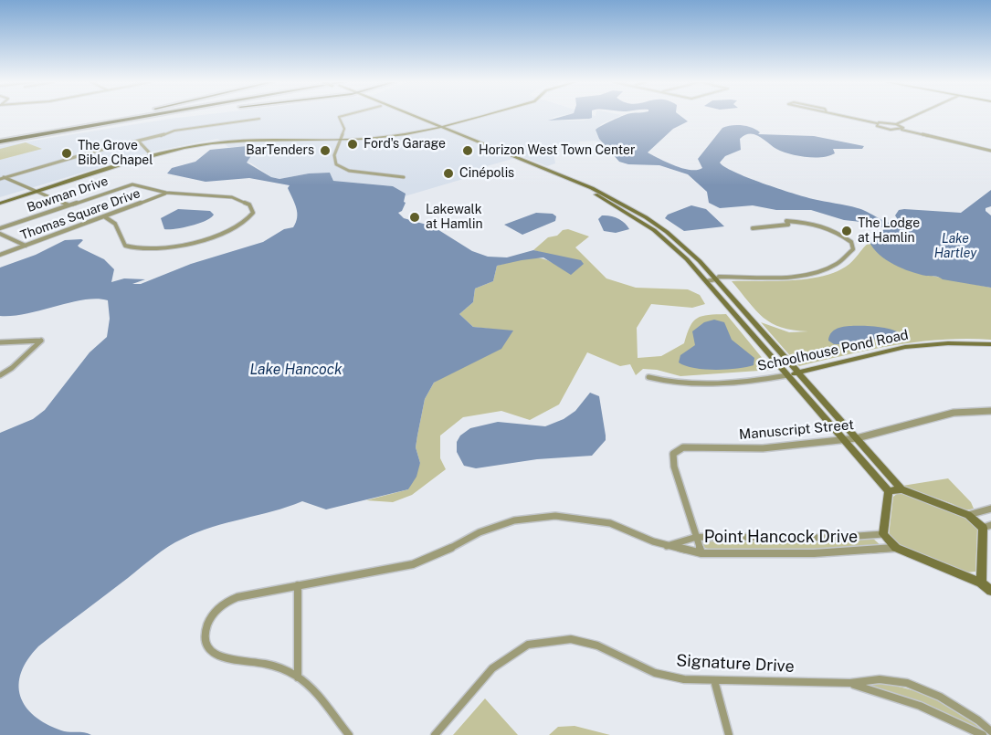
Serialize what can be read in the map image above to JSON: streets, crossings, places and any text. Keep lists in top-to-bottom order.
{
  "streets": {
    "street": [
      "Bowman Drive",
      "Thomas Square Drive",
      "Schoolhouse Pond Road",
      "Manuscript Street",
      "Point Hancock Drive",
      "Signature Drive"
    ]
  },
  "crossings": [
    ["Bowman Drive", "Thomas Square Drive"],
    ["Manuscript Street", "Point Hancock Drive"]
  ],
  "water": ["Lake Hartley", "Lake Hancock"],
  "places": [
    "Ford's Garage",
    "BarTenders",
    "Horizon West Town Center",
    "The Grove Bible Chapel",
    "Cinépolis",
    "Lakewalk at Hamlin",
    "The Lodge at Hamlin"
  ]
}
